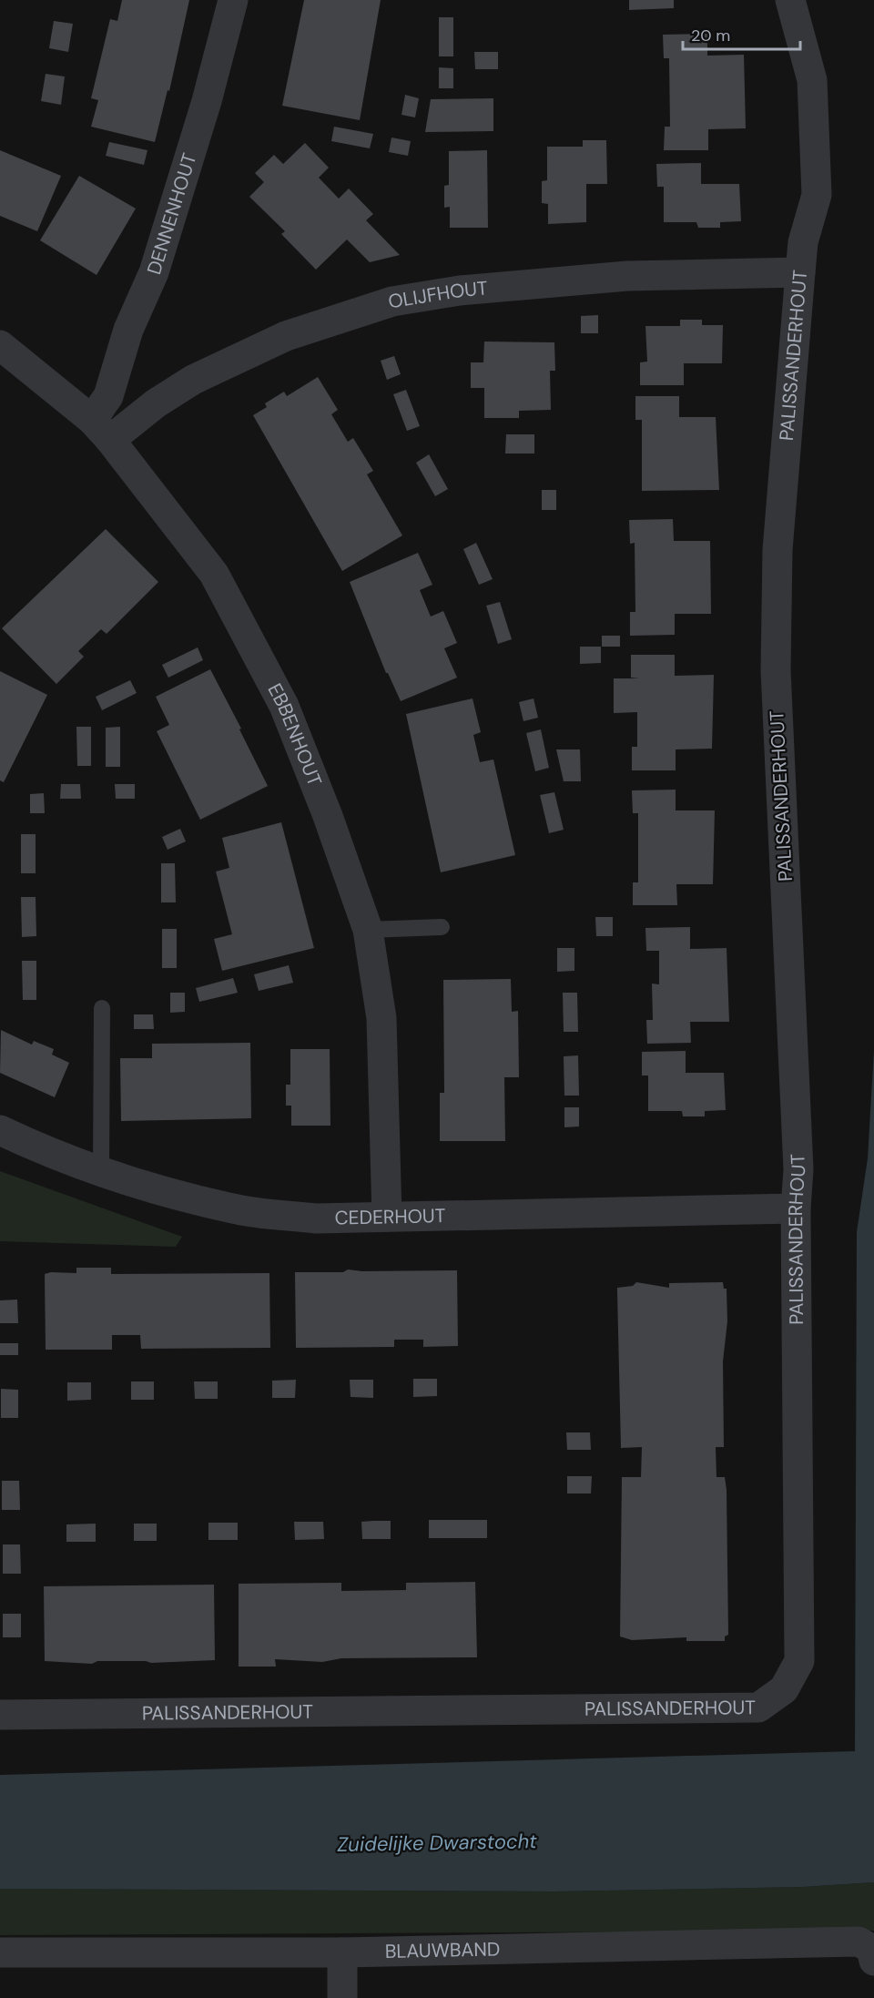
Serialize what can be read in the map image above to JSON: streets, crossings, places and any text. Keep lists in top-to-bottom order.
{
  "streets": {
    "street": [
      "DENNENHOUT",
      "OLIJFHOUT",
      "PALISSANDERHOUT",
      "EBBENHOUT",
      "CEDERHOUT",
      "BLAUWBAND"
    ]
  },
  "crossings": [
    ["DENNENHOUT", "OLIJFHOUT"],
    ["DENNENHOUT", "EBBENHOUT"],
    ["OLIJFHOUT", "PALISSANDERHOUT"],
    ["OLIJFHOUT", "EBBENHOUT"],
    ["PALISSANDERHOUT", "CEDERHOUT"],
    ["EBBENHOUT", "CEDERHOUT"]
  ],
  "water": ["Zuidelijke Dwarstocht"],
  "scale_bar": "20 m"
}
